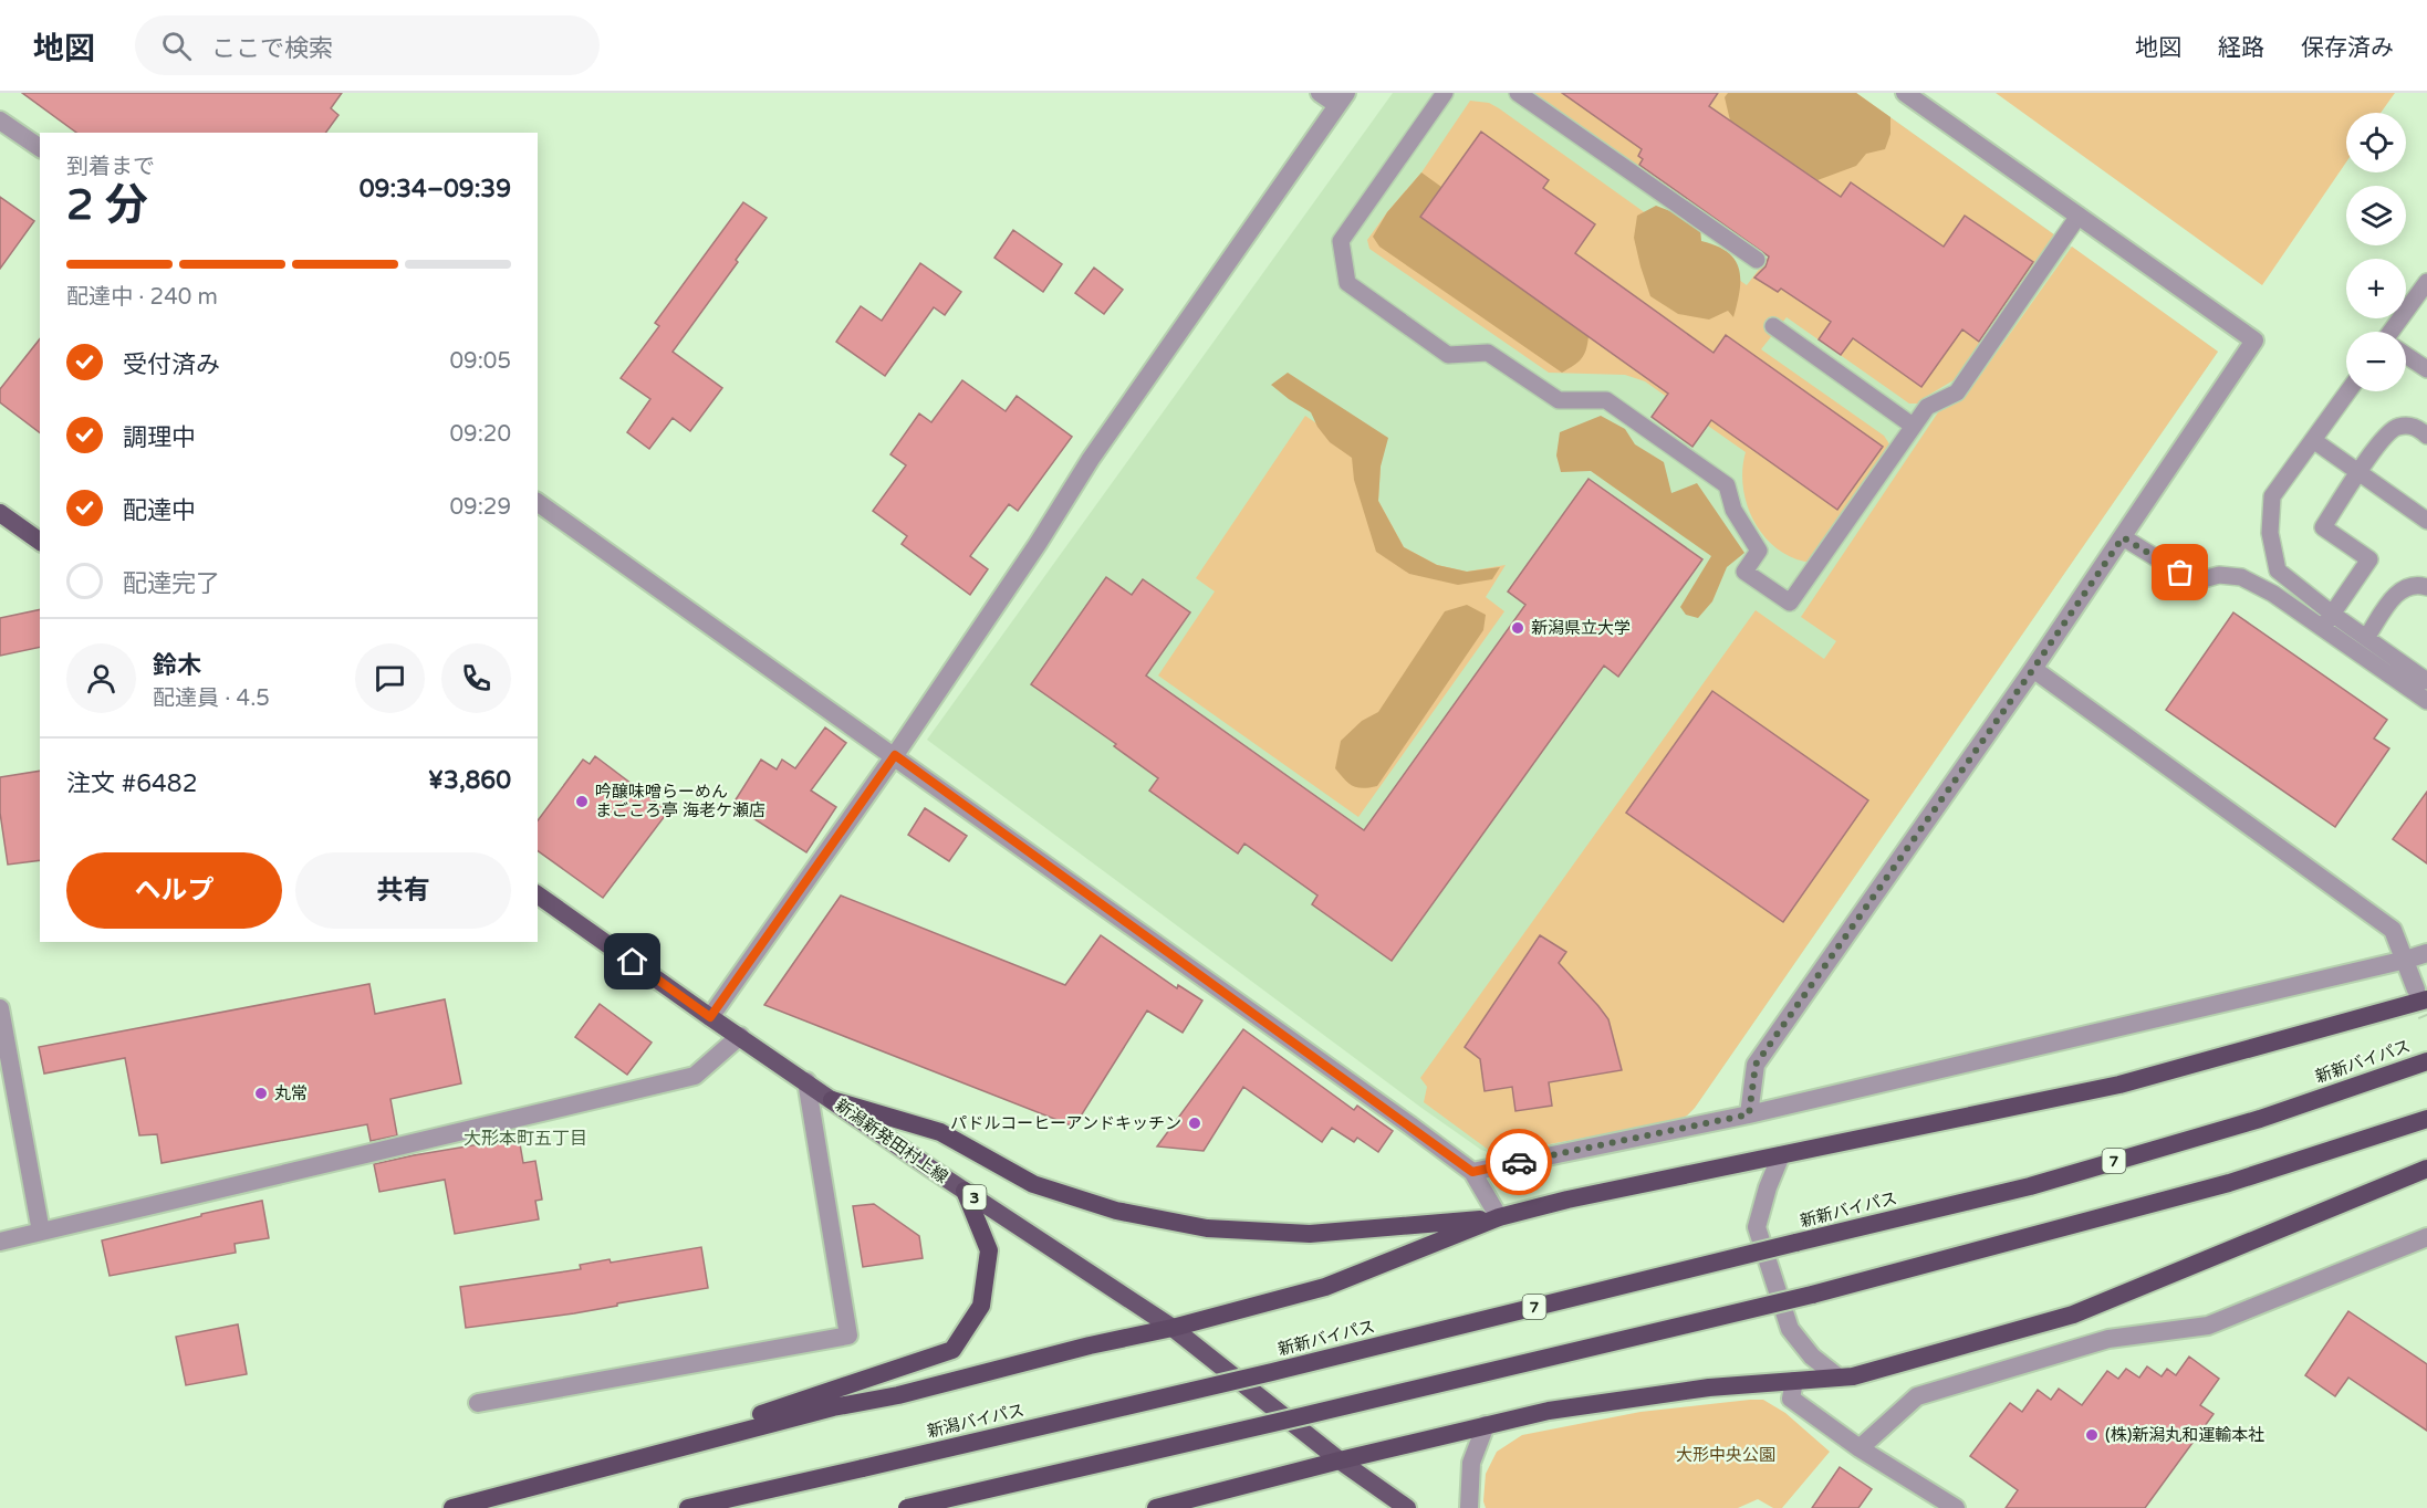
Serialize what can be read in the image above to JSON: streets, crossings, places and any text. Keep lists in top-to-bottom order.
{
  "streets": {
    "highway": ["新新バイパス", "7", "新潟バイパス"],
    "main road": ["新潟新発田村上線", "3"]
  },
  "crossings": [
    ["新新バイパス", "新潟バイパス"]
  ],
  "districts": ["大形本町五丁目"],
  "parks": ["大形中央公園"],
  "places": [
    "新潟県立大学",
    "吟醸味噌らーめん まごころ亭 海老ケ瀬店",
    "丸常",
    "パドルコーヒーアンドキッチン",
    "(株)新潟丸和運輸本社"
  ],
  "page": {
    "header": "地図",
    "search": "ここで検索",
    "nav": ["地図", "経路", "保存済み"],
    "map_buttons": ["+", "−"],
    "heading": ["2 分", "到着まで", "09:34–09:39"],
    "panel": [
      "鈴木",
      "配達員 · 4.5",
      "注文 #6482",
      "¥3,860"
    ],
    "bar": "配達中 · 240 m",
    "list": [
      ["受付済み", "09:05"],
      ["調理中", "09:20"],
      ["配達中", "09:29"],
      "配達完了"
    ],
    "buttons": ["ヘルプ", "共有"]
  }
}
